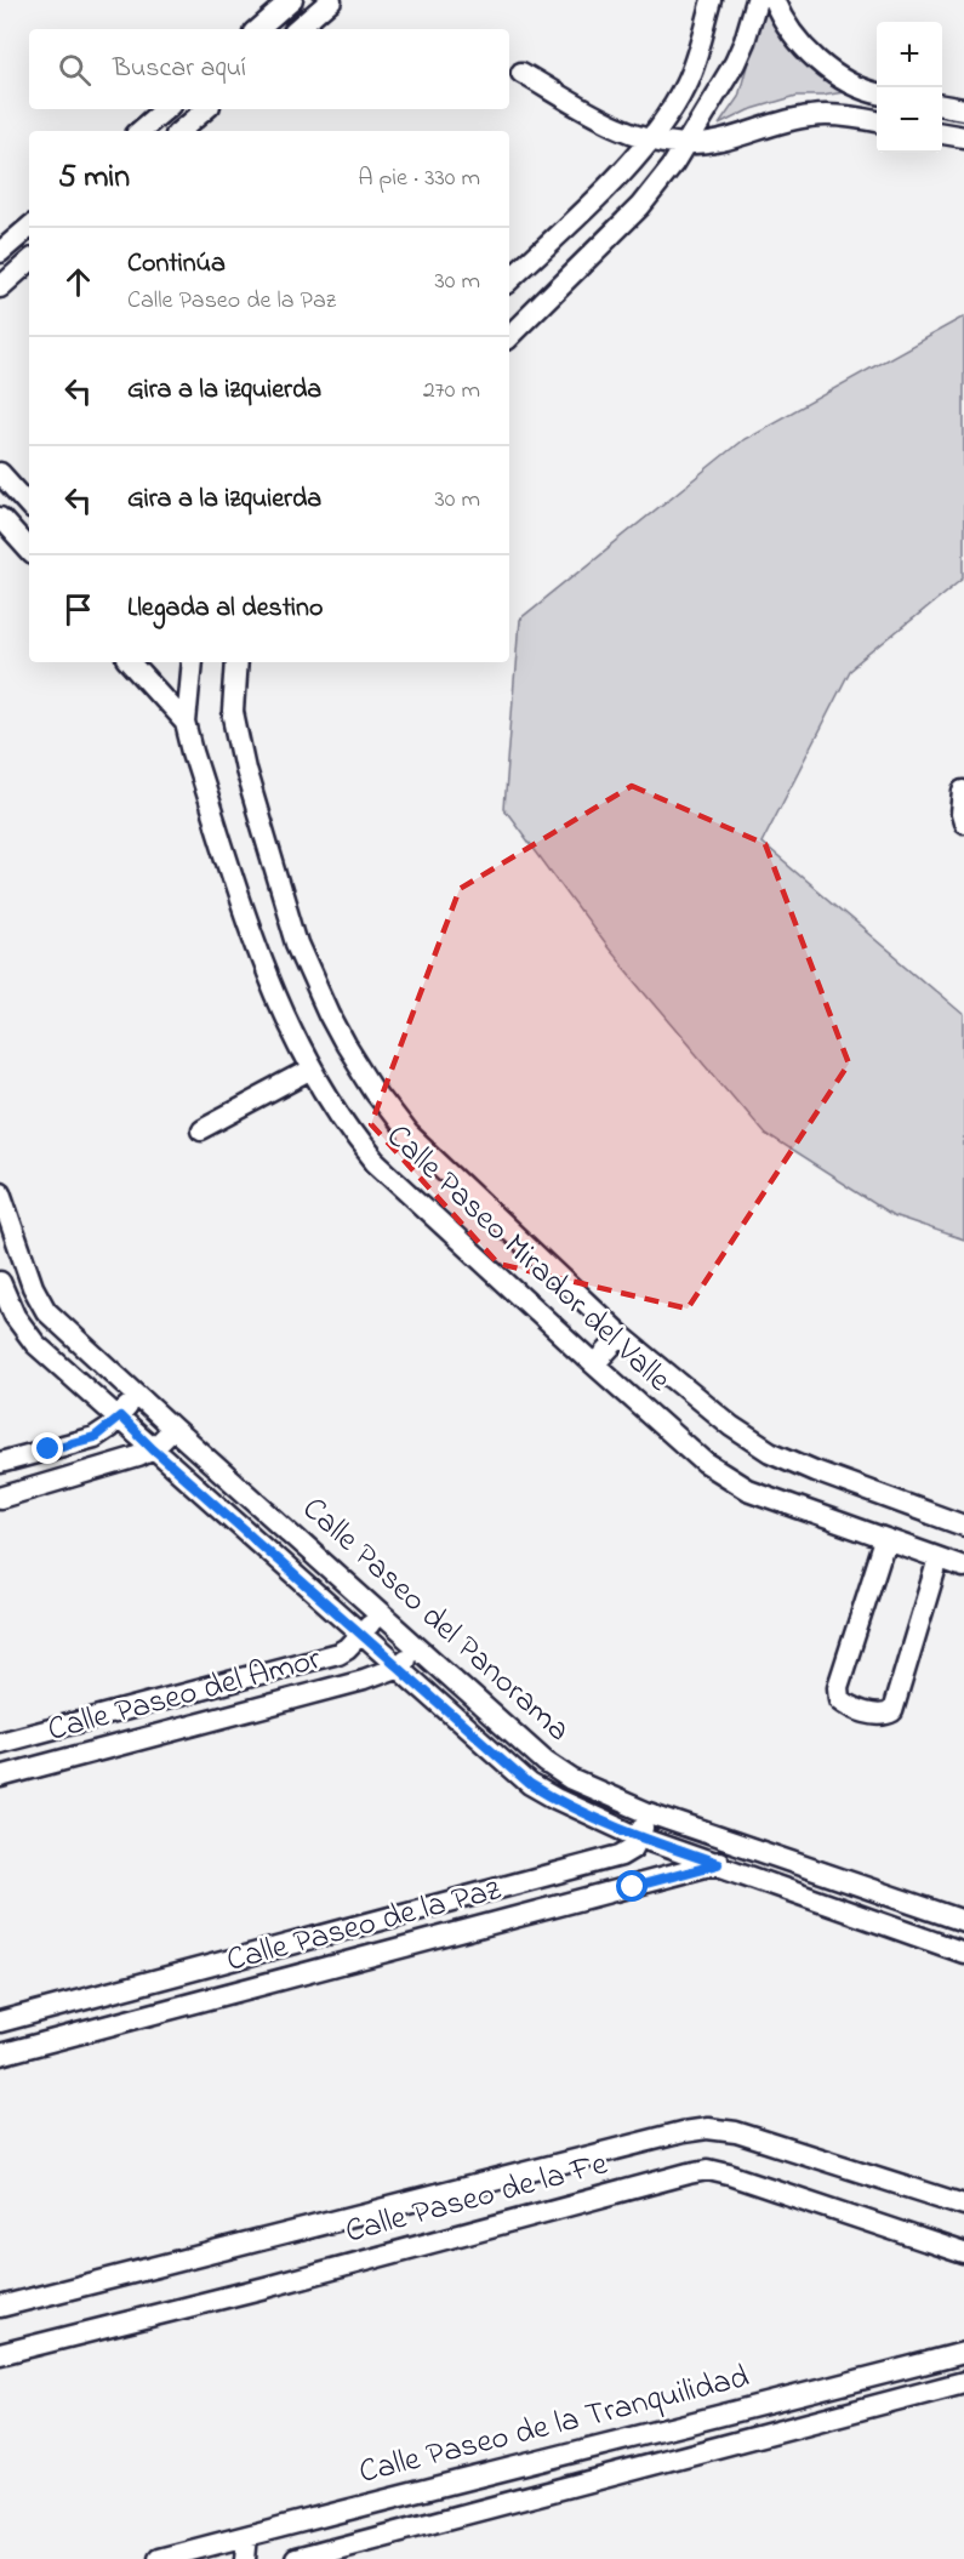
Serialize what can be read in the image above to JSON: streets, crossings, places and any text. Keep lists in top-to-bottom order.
{
  "streets": {
    "street": [
      "Calle Paseo Mirador del Valle",
      "Calle Paseo del Panorama",
      "Calle Paseo del Amor",
      "Calle Paseo de la Paz",
      "Calle Paseo de la Fe",
      "Calle Paseo de la Tranquilidad"
    ]
  },
  "crossings": [
    ["Calle Paseo del Panorama", "Calle Paseo del Amor"],
    ["Calle Paseo del Panorama", "Calle Paseo de la Paz"]
  ],
  "page": {
    "map_buttons": ["+", "−"],
    "search": "Buscar aquí",
    "heading": ["5 min", "A pie · 330 m"],
    "list": [
      ["Continúa", "Calle Paseo de la Paz", "30 m"],
      ["Gira a la izquierda", "270 m"],
      ["Gira a la izquierda", "30 m"],
      "Llegada al destino"
    ]
  }
}
